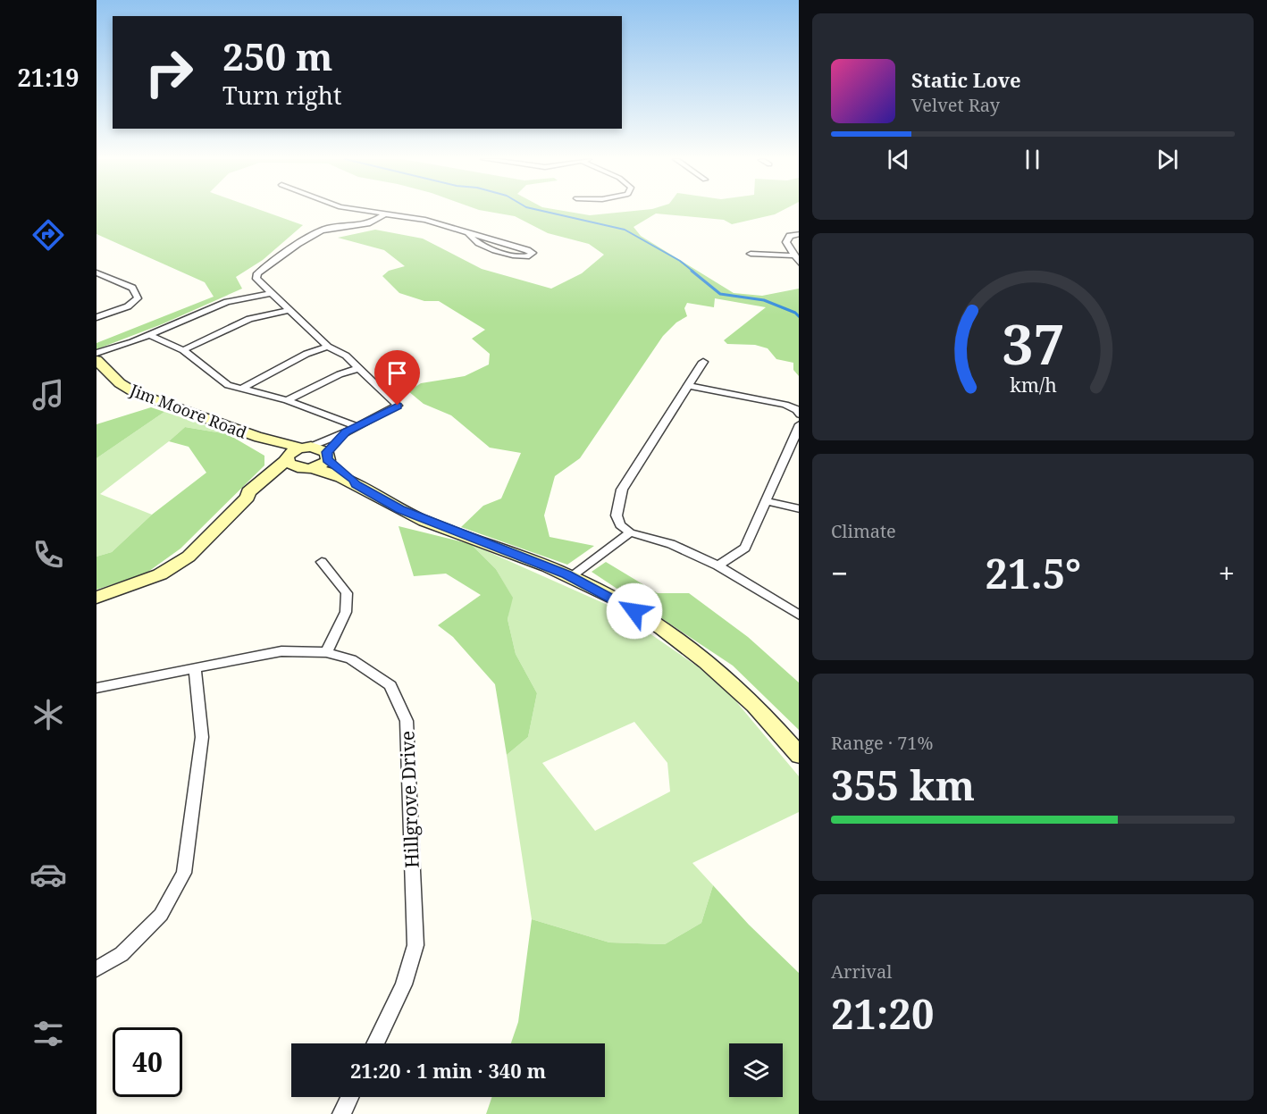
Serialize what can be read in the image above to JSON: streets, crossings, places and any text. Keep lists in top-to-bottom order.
{
  "streets": {
    "street": ["Jim Moore Road", "Hillgrove Drive"]
  },
  "page": {
    "tabs": "21:19",
    "turn": ["250 m", "Turn right"],
    "song": ["Static Love", "Velvet Ray"],
    "tile": [
      "Climate",
      ["Range · 71%", "355 km"],
      ["Arrival", "21:20"]
    ],
    "heat": ["−", "21.5°", "+"],
    "limit": "40",
    "trip": "21:20 · 1 min · 340 m",
    "gauge": ["37", "km/h"]
  }
}
